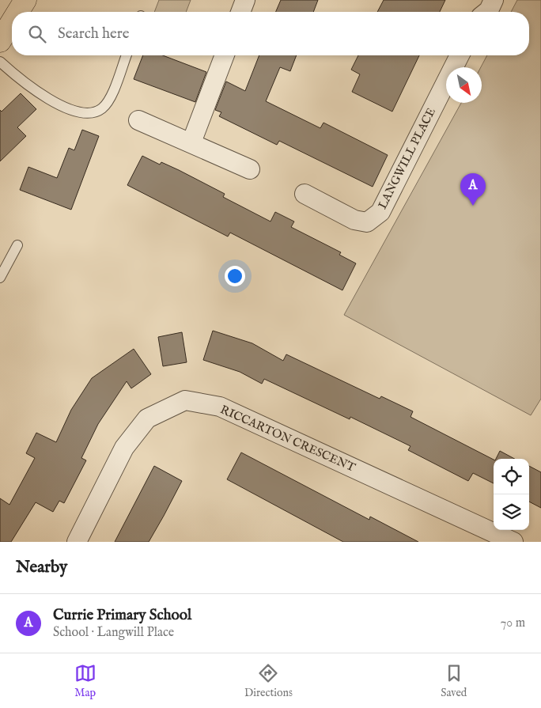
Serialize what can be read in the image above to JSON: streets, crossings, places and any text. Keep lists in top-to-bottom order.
{
  "streets": {
    "street": ["LANGWILL PLACE", "RICCARTON CRESCENT"]
  },
  "north": "bottom right",
  "page": {
    "search": "Search here",
    "pins": "A",
    "heading": "Nearby",
    "list": [
      {
        "mark": "A",
        "name": "Currie Primary School",
        "note": "School · Langwill Place",
        "value": "70 m"
      }
    ],
    "nav": ["Map", "Directions", "Saved"]
  }
}
